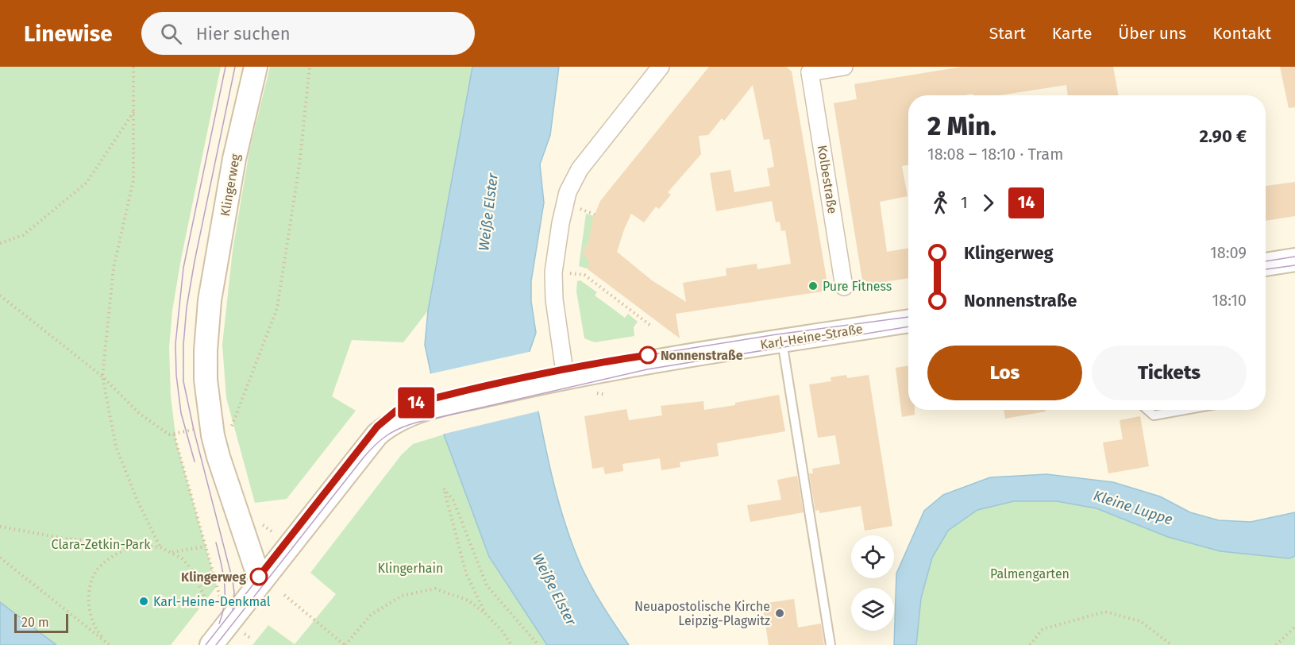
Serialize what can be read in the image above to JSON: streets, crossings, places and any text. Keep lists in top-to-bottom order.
{
  "streets": {
    "main road": ["Klingerweg", "Karl-Heine-Straße"],
    "street": ["Kolbestraße"]
  },
  "crossings": [
    ["Klingerweg", "Karl-Heine-Straße"]
  ],
  "water": ["Weiße Elster", "Kleine Luppe"],
  "parks": ["Clara-Zetkin-Park", "Klingerhain", "Palmengarten"],
  "places": [
    "Pure Fitness",
    "Nonnenstraße",
    "Klingerweg",
    "Karl-Heine-Denkmal",
    "Neuapostolische Kirche Leipzig-Plagwitz"
  ],
  "lines": ["tram line 14"],
  "scale_bar": "20 m",
  "page": {
    "header": "Linewise",
    "search": "Hier suchen",
    "nav": [
      "Start",
      "Karte",
      "Über uns",
      "Kontakt"
    ],
    "on_map": "14",
    "heading": ["2 Min.", "18:08 – 18:10 · Tram", "2.90 €"],
    "legs": ["1", "14"],
    "list": [
      {
        "name": "Klingerweg",
        "value": "18:09"
      },
      {
        "name": "Nonnenstraße",
        "value": "18:10"
      }
    ],
    "buttons": ["Los", "Tickets"],
    "scale": "20 m"
  }
}
